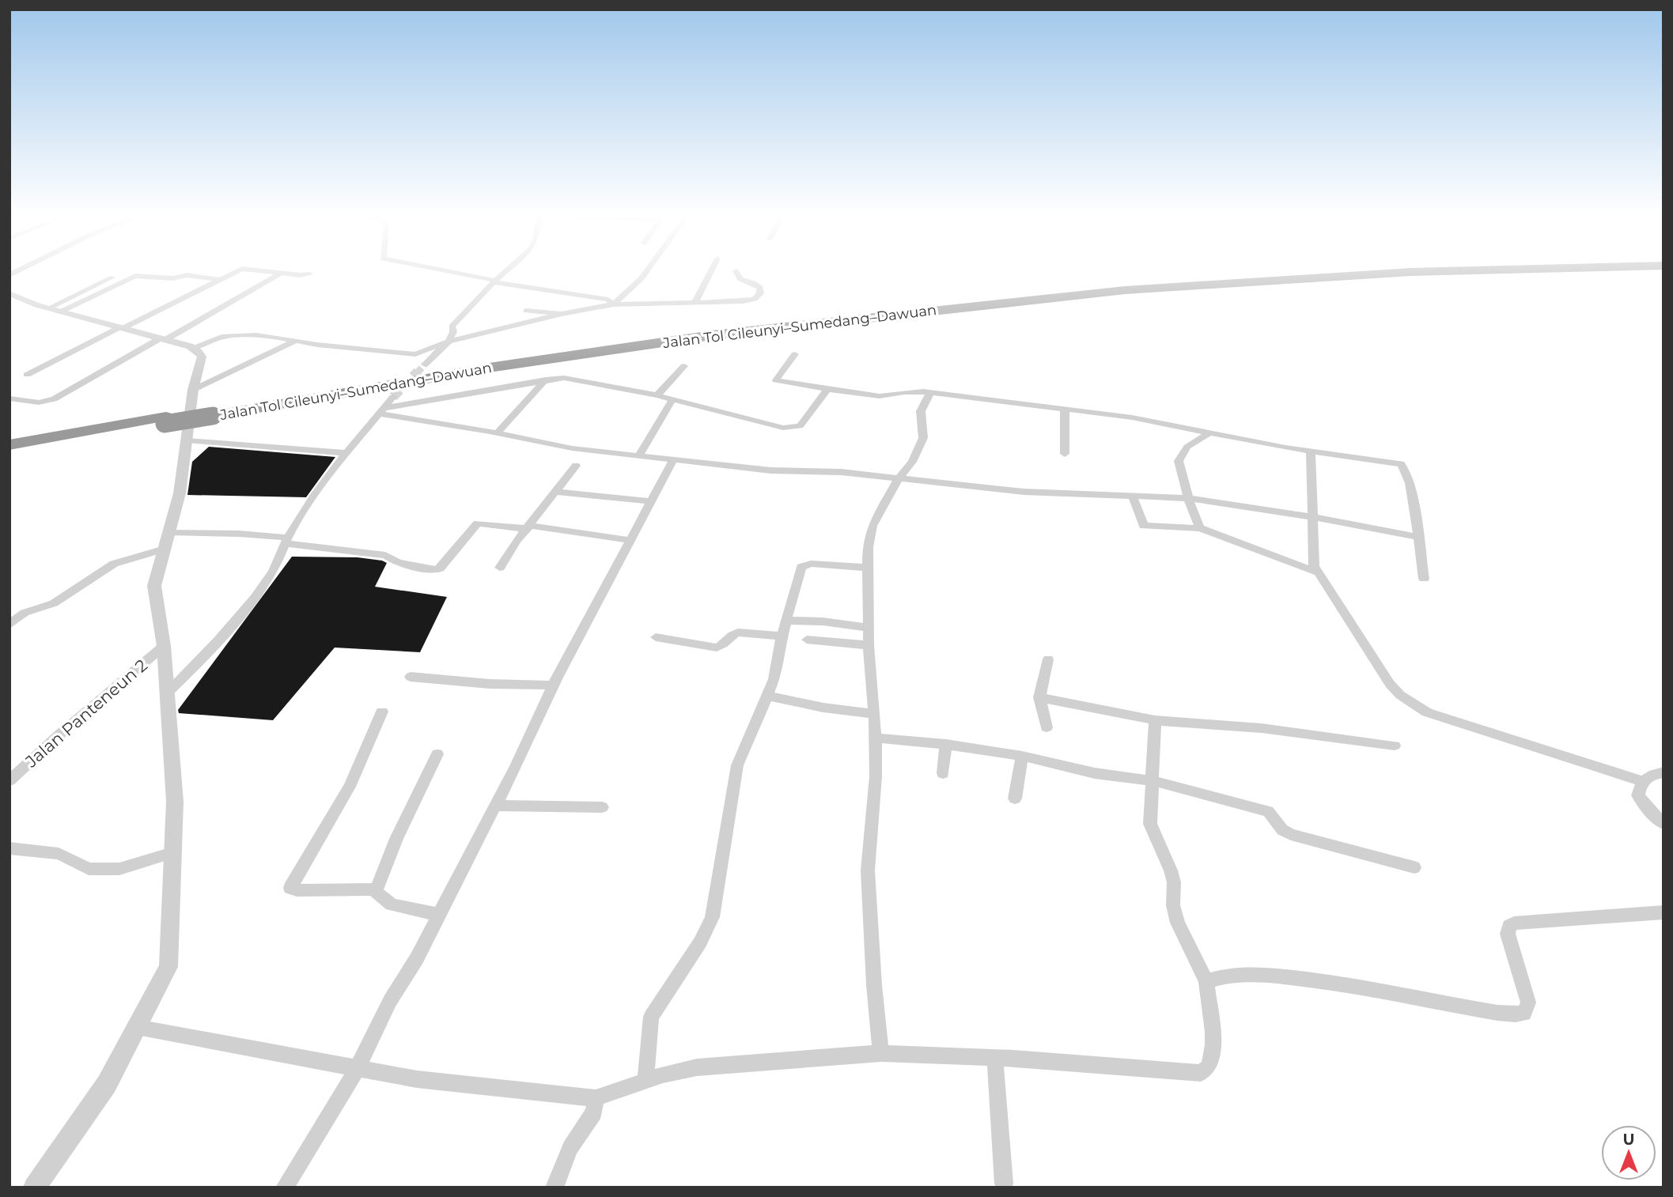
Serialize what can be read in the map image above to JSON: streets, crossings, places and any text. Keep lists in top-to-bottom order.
{
  "streets": {
    "highway": ["Jalan Tol Cileunyi–Sumedang–Dawuan"],
    "street": ["Jalan Panteneun 2"]
  },
  "north": "top"
}
